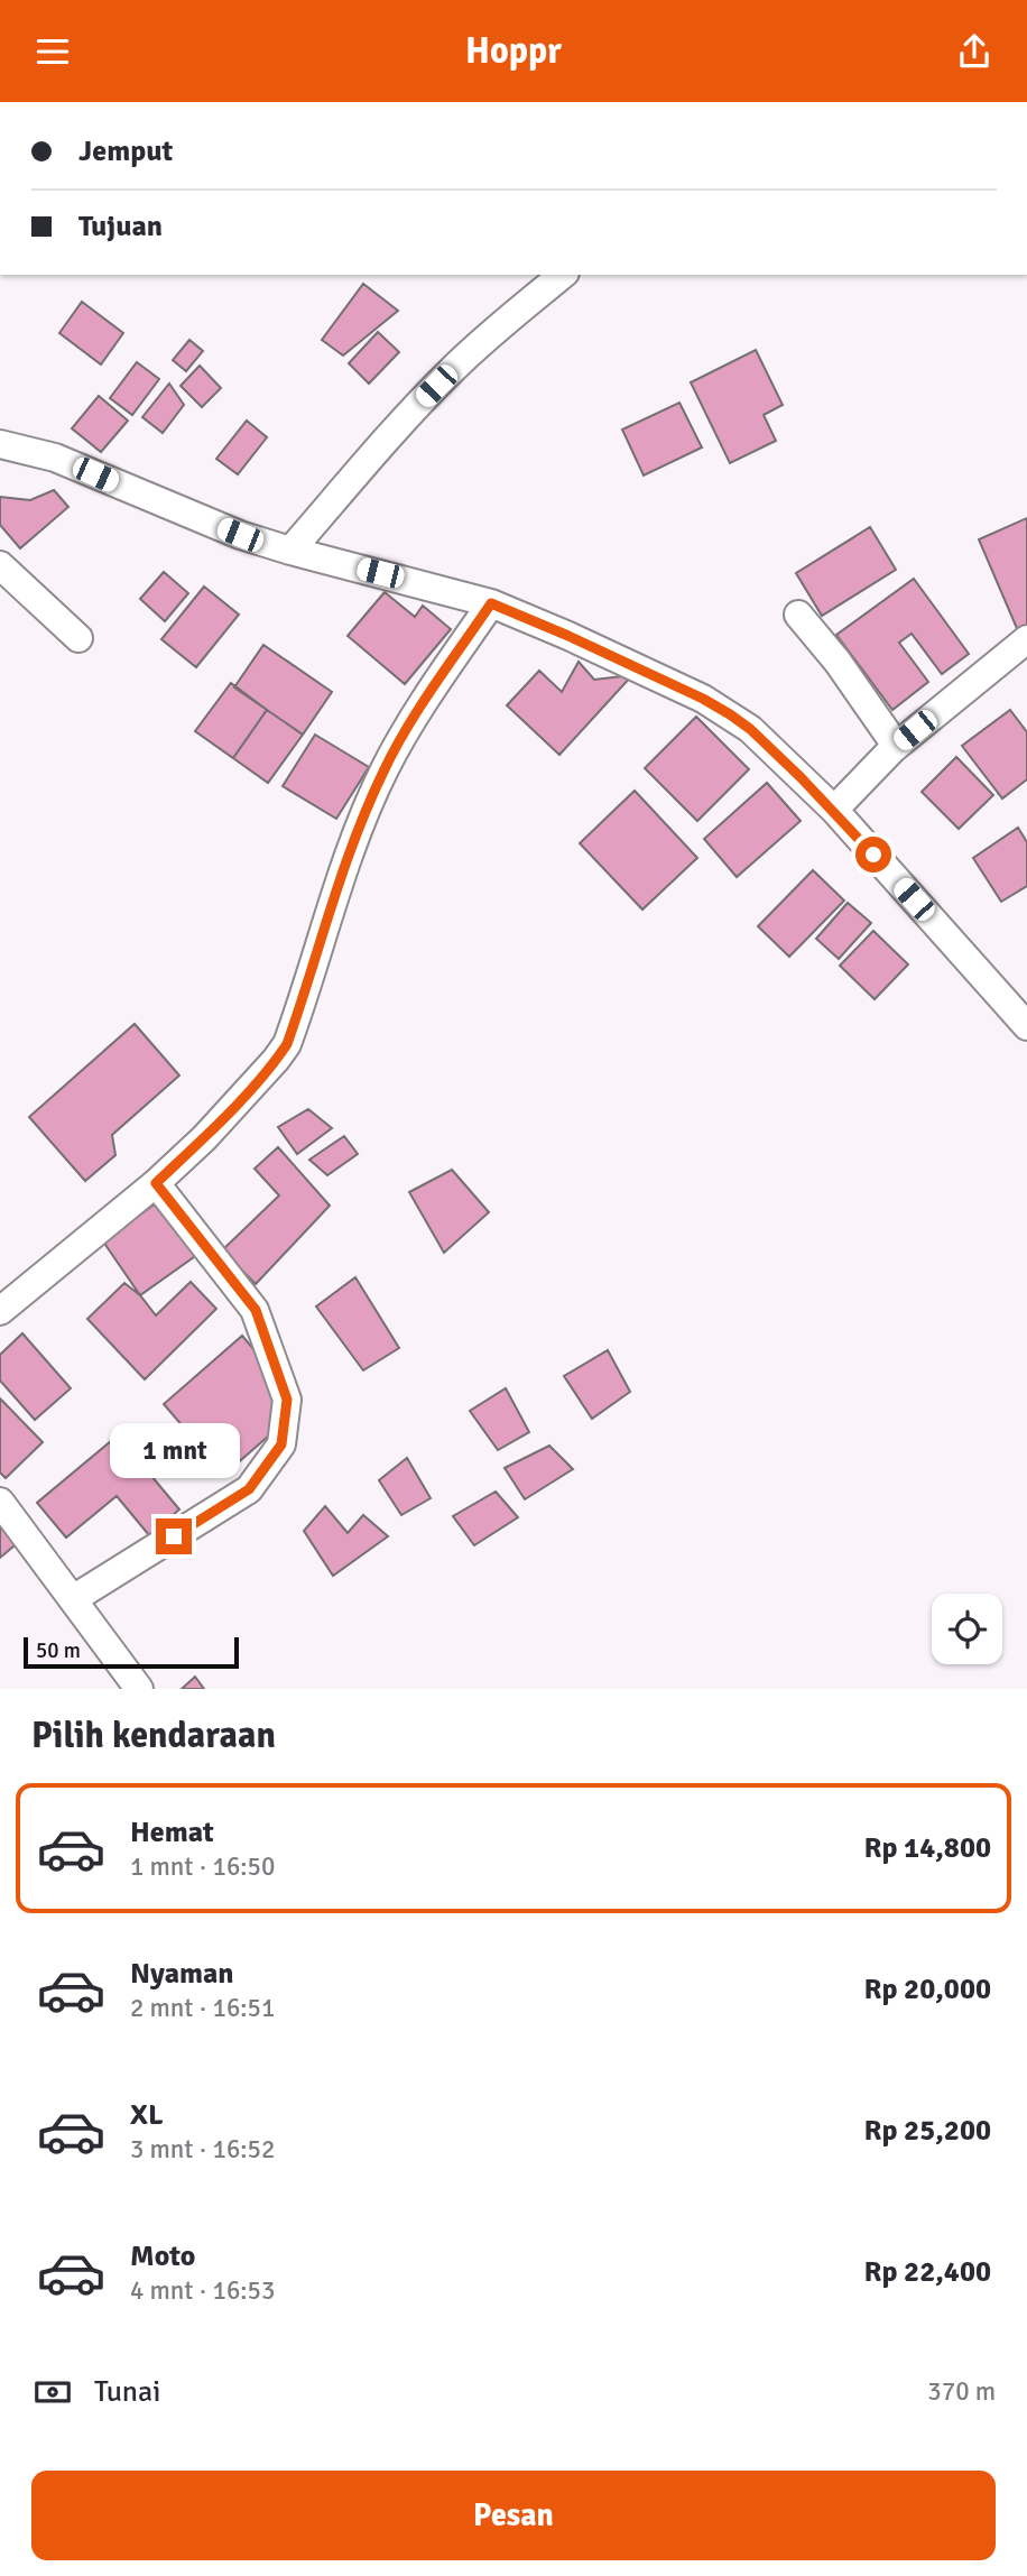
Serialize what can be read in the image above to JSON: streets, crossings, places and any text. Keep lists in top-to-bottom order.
{
  "scale_bar": "50 m",
  "page": {
    "header": "Hoppr",
    "banner": ["Jemput", "Tujuan"],
    "bubble": "1 mnt",
    "scale": "50 m",
    "heading": "Pilih kendaraan",
    "list": [
      {
        "name": "Hemat",
        "note": "1 mnt · 16:50",
        "value": "Rp 14,800"
      },
      {
        "name": "Nyaman",
        "note": "2 mnt · 16:51",
        "value": "Rp 20,000"
      },
      {
        "name": "XL",
        "note": "3 mnt · 16:52",
        "value": "Rp 25,200"
      },
      {
        "name": "Moto",
        "note": "4 mnt · 16:53",
        "value": "Rp 22,400"
      }
    ],
    "pay": ["Tunai", "370 m"],
    "buttons": "Pesan"
  }
}
